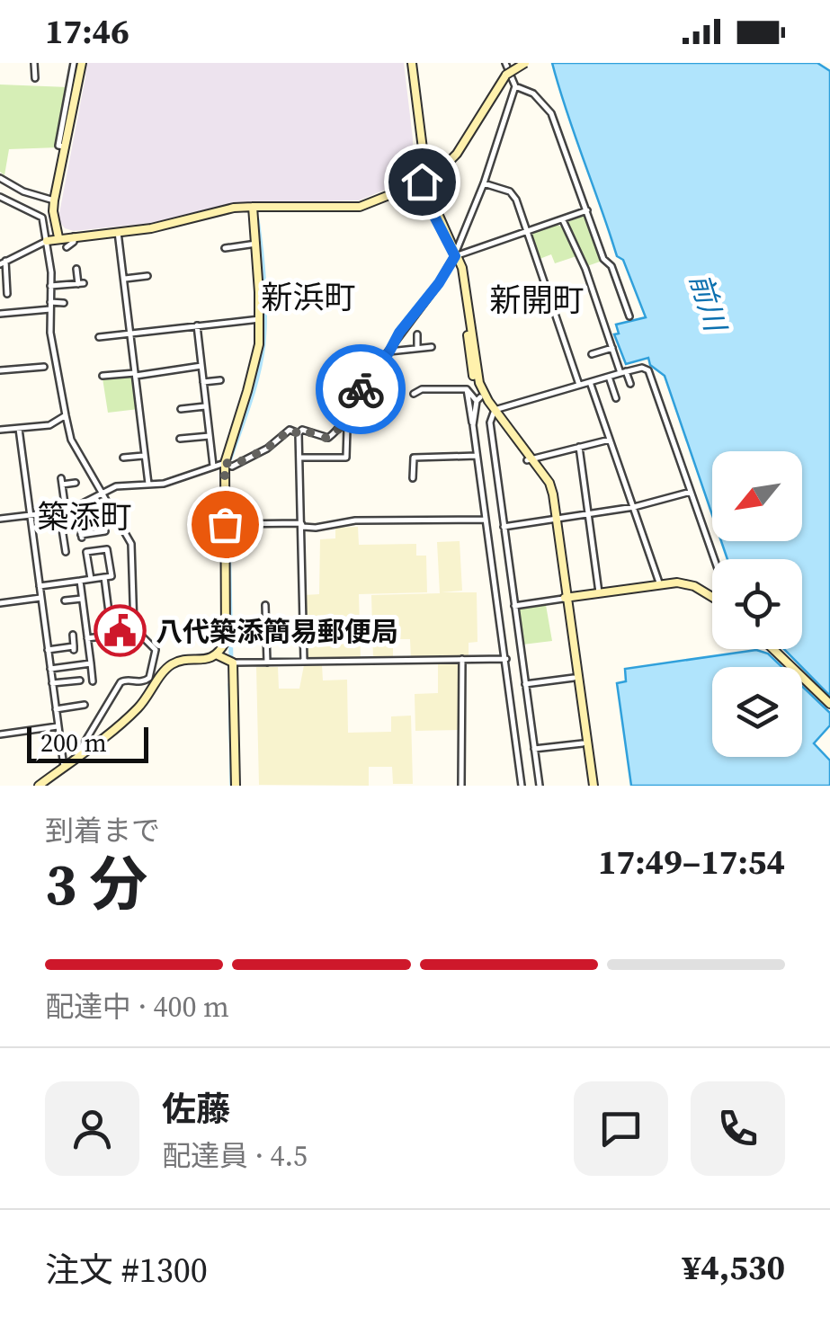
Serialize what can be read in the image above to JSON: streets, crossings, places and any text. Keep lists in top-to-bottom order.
{
  "districts": ["新浜町", "新開町", "築添町"],
  "water": ["前川"],
  "places": {
    "public building": ["八代築添簡易郵便局"]
  },
  "scale_bar": "200 m",
  "north": "bottom left",
  "page": {
    "status": "17:46",
    "scale": "200 m",
    "heading": ["3 分", "到着まで", "17:49–17:54"],
    "panel": [
      "佐藤",
      "配達員 · 4.5",
      "注文 #1300",
      "¥4,530"
    ],
    "bar": "配達中 · 400 m"
  }
}
